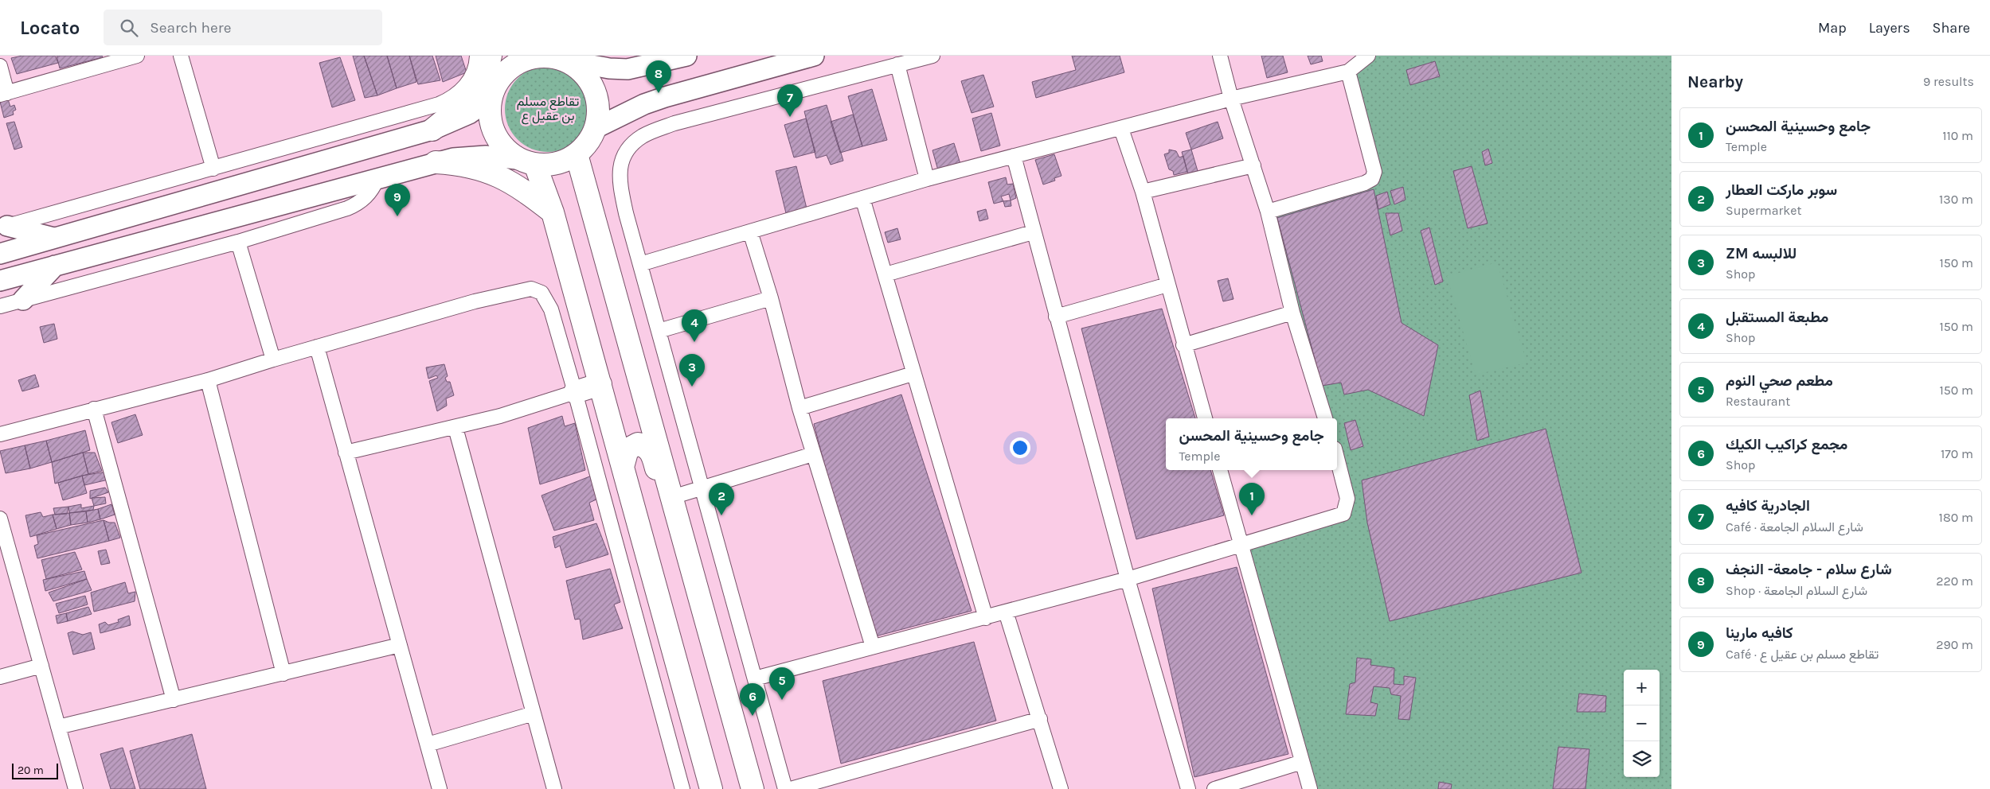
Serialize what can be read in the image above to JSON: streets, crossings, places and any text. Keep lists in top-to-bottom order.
{
  "parks": ["تقاطع مسلم بن عقيل ع"],
  "scale_bar": "20 m",
  "page": {
    "header": "Locato",
    "search": "Search here",
    "nav": ["Map", "Layers", "Share"],
    "heading": ["Nearby", "9 results"],
    "pins": [
      "8",
      "7",
      "9",
      "4",
      "3",
      "1",
      "2",
      "5",
      "6"
    ],
    "list": [
      {
        "mark": "1",
        "name": "جامع وحسينية المحسن",
        "note": "Temple",
        "value": "110 m"
      },
      {
        "mark": "2",
        "name": "سوبر ماركت العطار",
        "note": "Supermarket",
        "value": "130 m"
      },
      {
        "mark": "3",
        "name": "ZM للالبسه",
        "note": "Shop",
        "value": "150 m"
      },
      {
        "mark": "4",
        "name": "مطبعة المستقبل",
        "note": "Shop",
        "value": "150 m"
      },
      {
        "mark": "5",
        "name": "مطعم صحي النوم",
        "note": "Restaurant",
        "value": "150 m"
      },
      {
        "mark": "6",
        "name": "مجمع كراكيب الكيك",
        "note": "Shop",
        "value": "170 m"
      },
      {
        "mark": "7",
        "name": "الجادرية كافيه",
        "note": "Café · شارع السلام الجامعة",
        "value": "180 m"
      },
      {
        "mark": "8",
        "name": "شارع سلام - جامعة- النجف",
        "note": "Shop · شارع السلام الجامعة",
        "value": "220 m"
      },
      {
        "mark": "9",
        "name": "كافيه مارينا",
        "note": "Café · تقاطع مسلم بن عقيل ع",
        "value": "290 m"
      }
    ],
    "popup": ["جامع وحسينية المحسن", "Temple"],
    "map_buttons": ["+", "−"],
    "scale": "20 m"
  }
}
